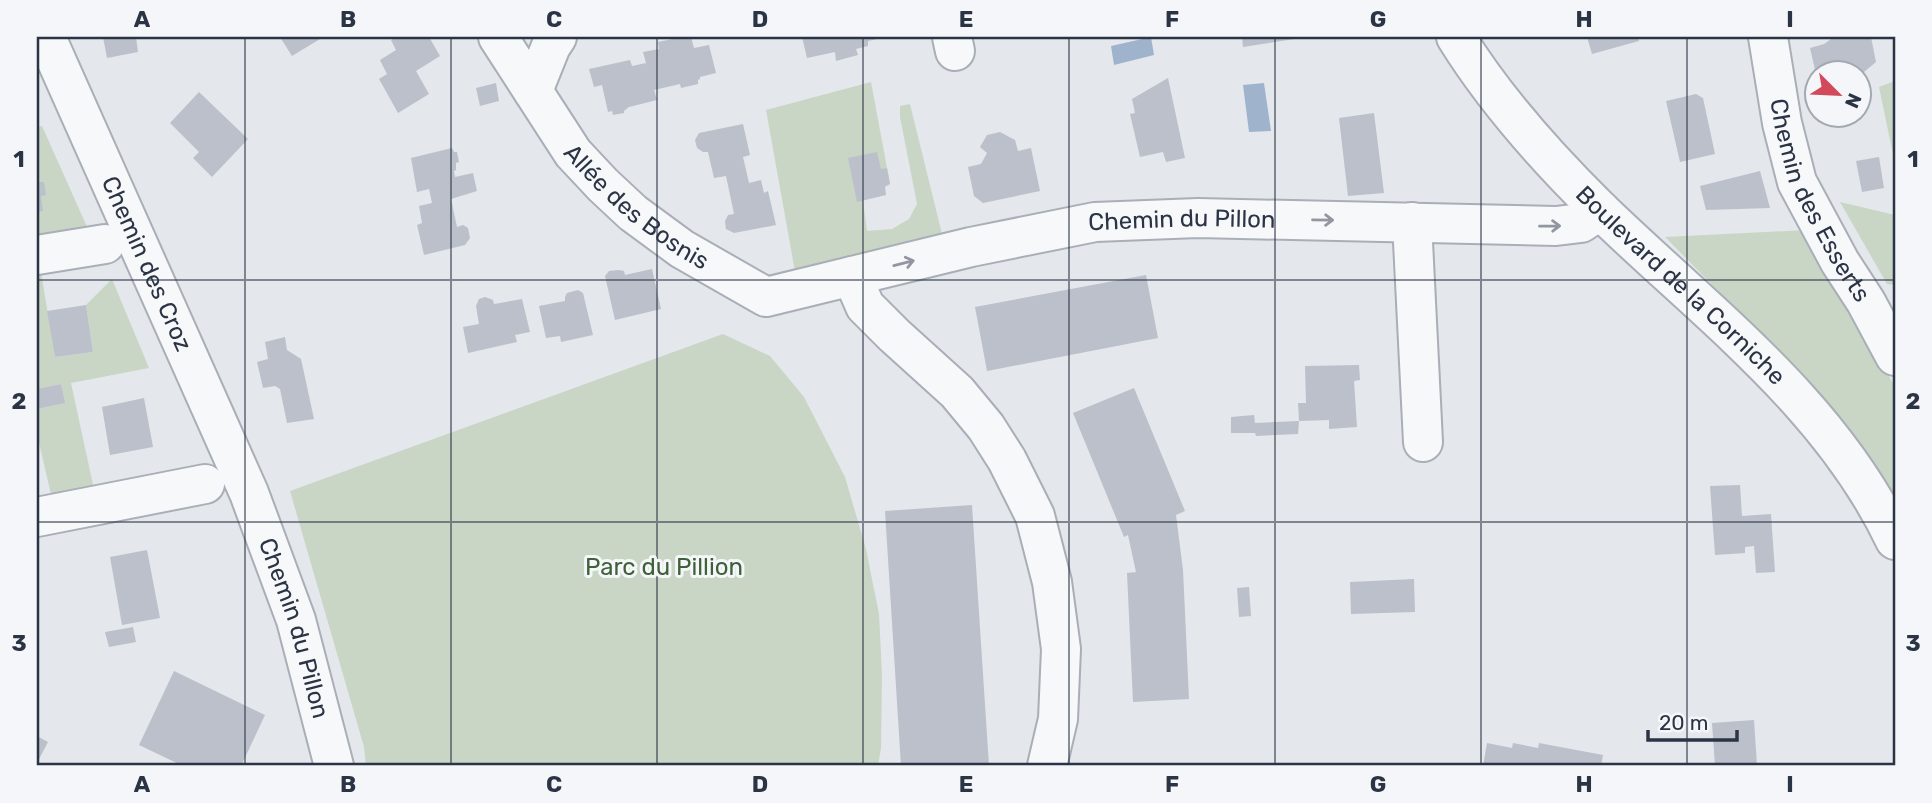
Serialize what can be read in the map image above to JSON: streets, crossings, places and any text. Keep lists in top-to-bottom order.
{
  "streets": {
    "street": [
      "Chemin des Esserts",
      "Allée des Bosnis",
      "Chemin du Pillon",
      "Chemin des Croz",
      "Boulevard de la Corniche"
    ]
  },
  "crossings": [
    ["Allée des Bosnis", "Chemin du Pillon"],
    ["Chemin du Pillon", "Chemin des Croz"],
    ["Chemin du Pillon", "Boulevard de la Corniche"]
  ],
  "one_way": ["Chemin du Pillon"],
  "parks": ["Parc du Pillion"],
  "scale_bar": "20 m",
  "north": "bottom right",
  "grid": {
    "columns": [
      "A",
      "B",
      "C",
      "D",
      "E",
      "F",
      "G",
      "H",
      "I"
    ],
    "rows": ["1", "2", "3"]
  }
}
